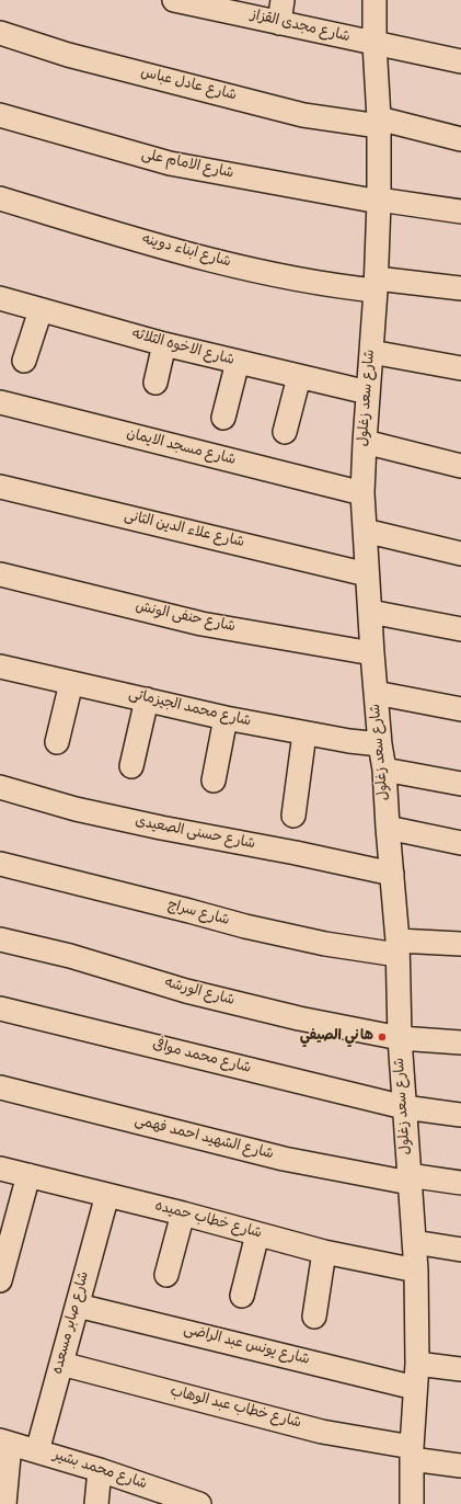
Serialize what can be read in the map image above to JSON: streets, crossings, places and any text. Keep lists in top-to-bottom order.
{
  "streets": {
    "street": [
      "شارع مجدى القزاز",
      "شارع عادل عباس",
      "شارع الامام على",
      "شارع ابناء دوينه",
      "شارع الاخوه الثلاثه",
      "شارع سعد زغلول",
      "شارع مسجد الايمان",
      "شارع علاء الدين الثانى",
      "شارع حنفى الونش",
      "شارع محمد الجيزماتى",
      "شارع حسنى الصعيدى",
      "شارع سراج",
      "شارع الورشه",
      "شارع محمد موافى",
      "شارع الشهيد احمد فهمى",
      "شارع خطاب حميده",
      "شارع صابر مسعده",
      "شارع يونس عبد الراضى",
      "شارع خطاب عبد الوهاب",
      "شارع محمد بشير"
    ]
  },
  "crossings": [
    ["شارع مجدى القزاز", "شارع سعد زغلول"],
    ["شارع عادل عباس", "شارع سعد زغلول"],
    ["شارع الامام على", "شارع سعد زغلول"],
    ["شارع ابناء دوينه", "شارع سعد زغلول"],
    ["شارع الاخوه الثلاثه", "شارع سعد زغلول"],
    ["شارع سعد زغلول", "شارع مسجد الايمان"],
    ["شارع سعد زغلول", "شارع علاء الدين الثانى"],
    ["شارع سعد زغلول", "شارع حنفى الونش"],
    ["شارع سعد زغلول", "شارع محمد الجيزماتى"],
    ["شارع سعد زغلول", "شارع حسنى الصعيدى"],
    ["شارع سعد زغلول", "شارع سراج"],
    ["شارع سعد زغلول", "شارع الورشه"],
    ["شارع سعد زغلول", "شارع محمد موافى"],
    ["شارع سعد زغلول", "شارع الشهيد احمد فهمى"],
    ["شارع سعد زغلول", "شارع خطاب حميده"],
    ["شارع سعد زغلول", "شارع يونس عبد الراضى"],
    ["شارع سعد زغلول", "شارع خطاب عبد الوهاب"],
    ["شارع خطاب حميده", "شارع صابر مسعده"],
    ["شارع صابر مسعده", "شارع يونس عبد الراضى"],
    ["شارع صابر مسعده", "شارع خطاب عبد الوهاب"],
    ["شارع صابر مسعده", "شارع محمد بشير"]
  ],
  "places": ["هاني الصيفي"]
}
